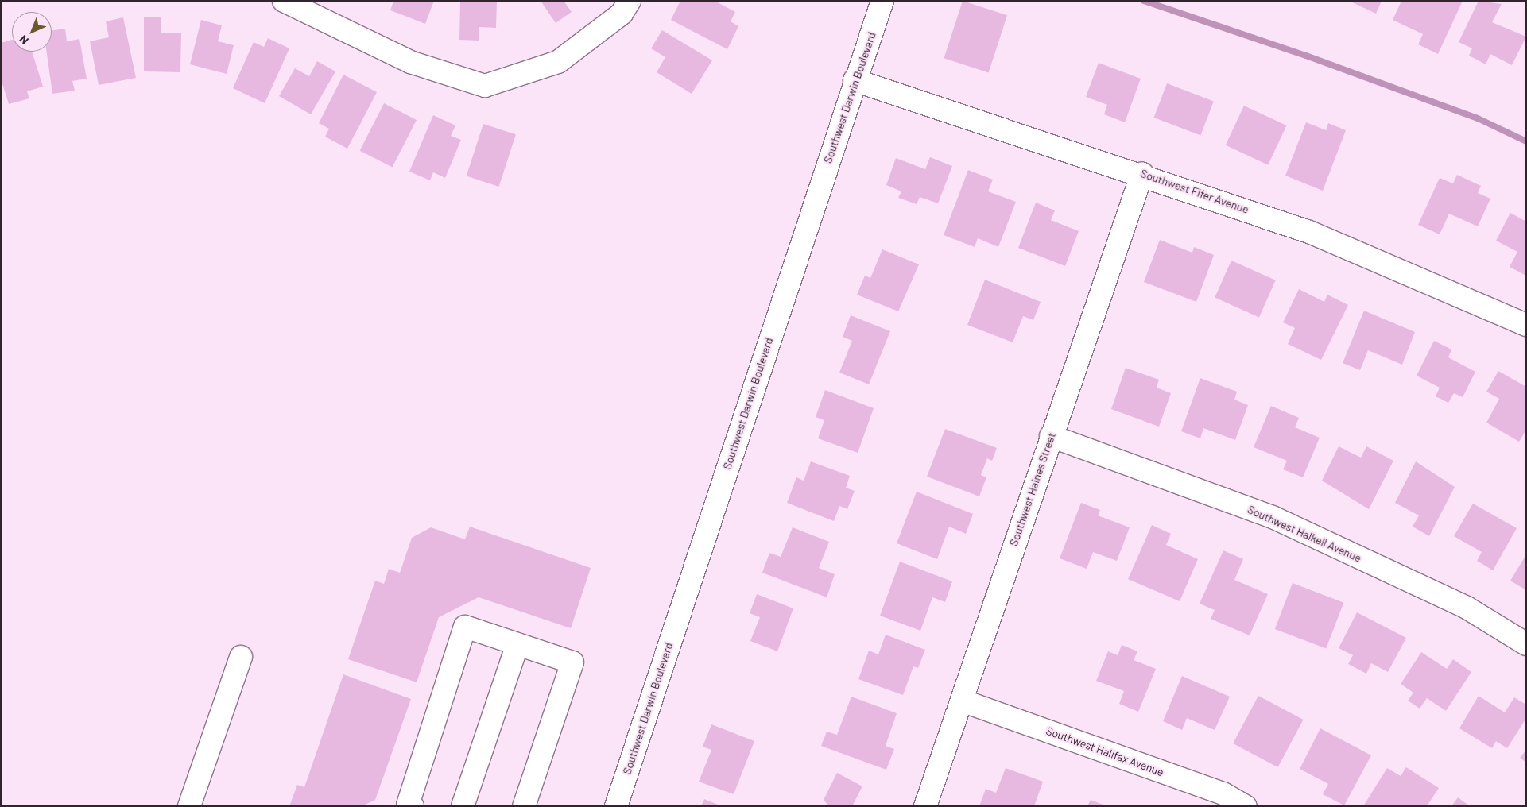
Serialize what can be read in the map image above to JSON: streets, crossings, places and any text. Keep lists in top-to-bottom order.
{
  "streets": {
    "street": [
      "Southwest Darwin Boulevard",
      "Southwest Fifer Avenue",
      "Southwest Haines Street",
      "Southwest Halkell Avenue",
      "Southwest Halifax Avenue"
    ]
  },
  "crossings": [
    ["Southwest Darwin Boulevard", "Southwest Fifer Avenue"],
    ["Southwest Fifer Avenue", "Southwest Haines Street"],
    ["Southwest Haines Street", "Southwest Halkell Avenue"],
    ["Southwest Haines Street", "Southwest Halifax Avenue"]
  ],
  "north": "bottom left"
}
